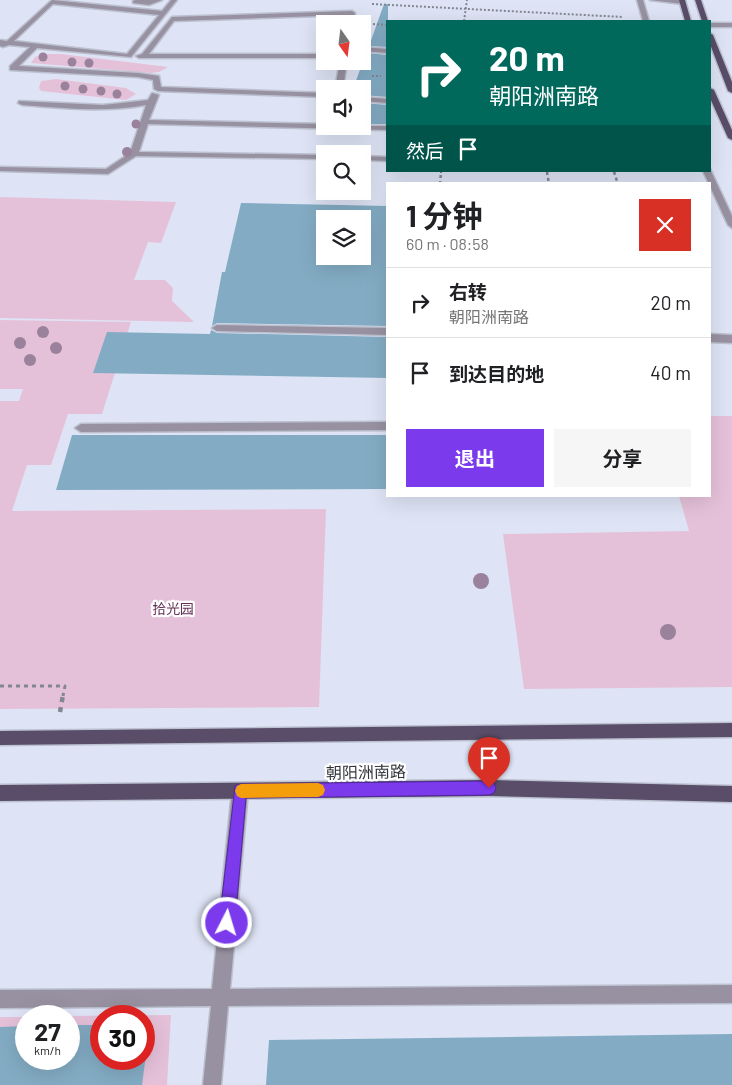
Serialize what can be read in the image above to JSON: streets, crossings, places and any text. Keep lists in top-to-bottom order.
{
  "streets": {
    "main road": ["朝阳洲南路"]
  },
  "parks": ["拾光园"],
  "north": "bottom",
  "page": {
    "turn": ["20 m", "朝阳洲南路"],
    "then": "然后",
    "heading": ["1 分钟", "60 m · 08:58"],
    "list": [
      {
        "name": "右转",
        "note": "朝阳洲南路",
        "value": "20 m"
      },
      {
        "name": "到达目的地",
        "value": "40 m"
      }
    ],
    "buttons": ["退出", "分享"],
    "speed": "27 km/h",
    "limit": "30"
  }
}
